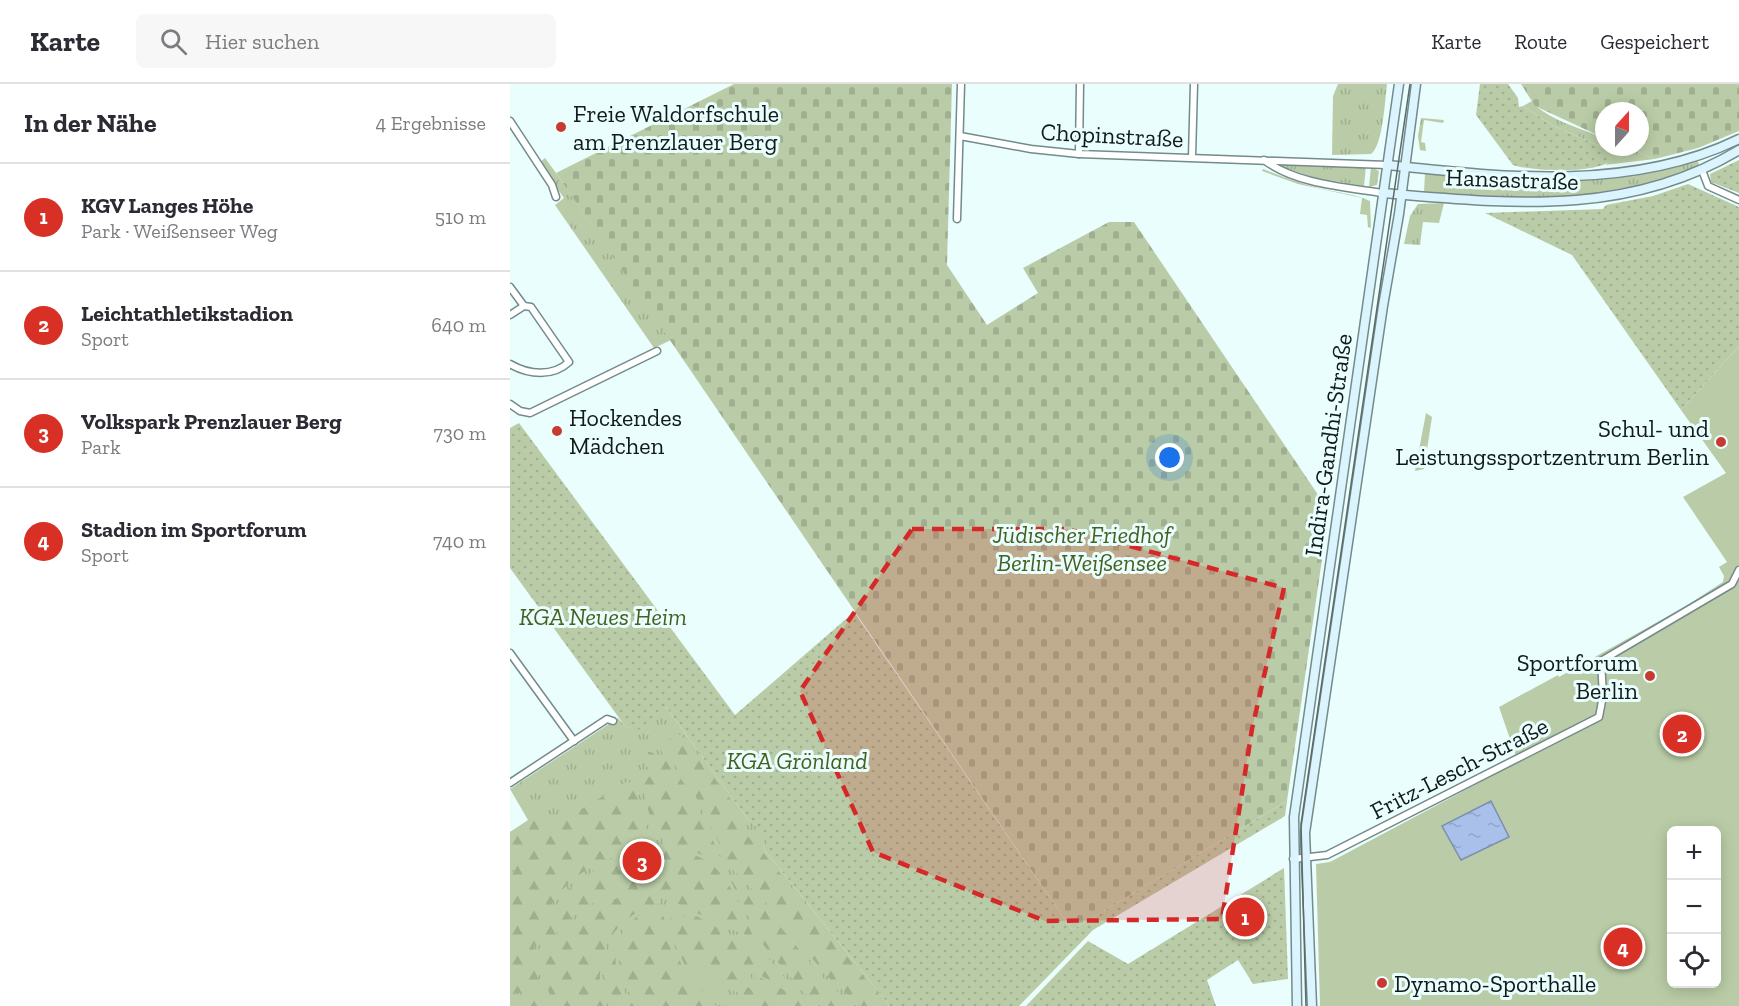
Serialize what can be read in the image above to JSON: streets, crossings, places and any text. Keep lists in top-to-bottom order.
{
  "streets": {
    "main road": ["Hansastraße", "Indira-Gandhi-Straße"],
    "street": ["Chopinstraße", "Fritz-Lesch-Straße"]
  },
  "crossings": [
    ["Chopinstraße", "Hansastraße"],
    ["Chopinstraße", "Indira-Gandhi-Straße"],
    ["Hansastraße", "Indira-Gandhi-Straße"],
    ["Indira-Gandhi-Straße", "Fritz-Lesch-Straße"]
  ],
  "parks": ["Jüdischer Friedhof Berlin-Weißensee", "KGA Neues Heim", "KGA Grönland"],
  "places": [
    "Freie Waldorfschule am Prenzlauer Berg",
    "Hockendes Mädchen",
    "Schul- und Leistungssportzentrum Berlin",
    "Sportforum Berlin",
    "Dynamo-Sporthalle"
  ],
  "north": "top",
  "page": {
    "header": "Karte",
    "search": "Hier suchen",
    "nav": ["Karte", "Route", "Gespeichert"],
    "heading": ["In der Nähe", "4 Ergebnisse"],
    "list": [
      {
        "mark": "1",
        "name": "KGV Langes Höhe",
        "note": "Park · Weißenseer Weg",
        "value": "510 m"
      },
      {
        "mark": "2",
        "name": "Leichtathletikstadion",
        "note": "Sport",
        "value": "640 m"
      },
      {
        "mark": "3",
        "name": "Volkspark Prenzlauer Berg",
        "note": "Park",
        "value": "730 m"
      },
      {
        "mark": "4",
        "name": "Stadion im Sportforum",
        "note": "Sport",
        "value": "740 m"
      }
    ],
    "pins": [
      "2",
      "3",
      "1",
      "4"
    ],
    "map_buttons": ["+", "−"]
  }
}
